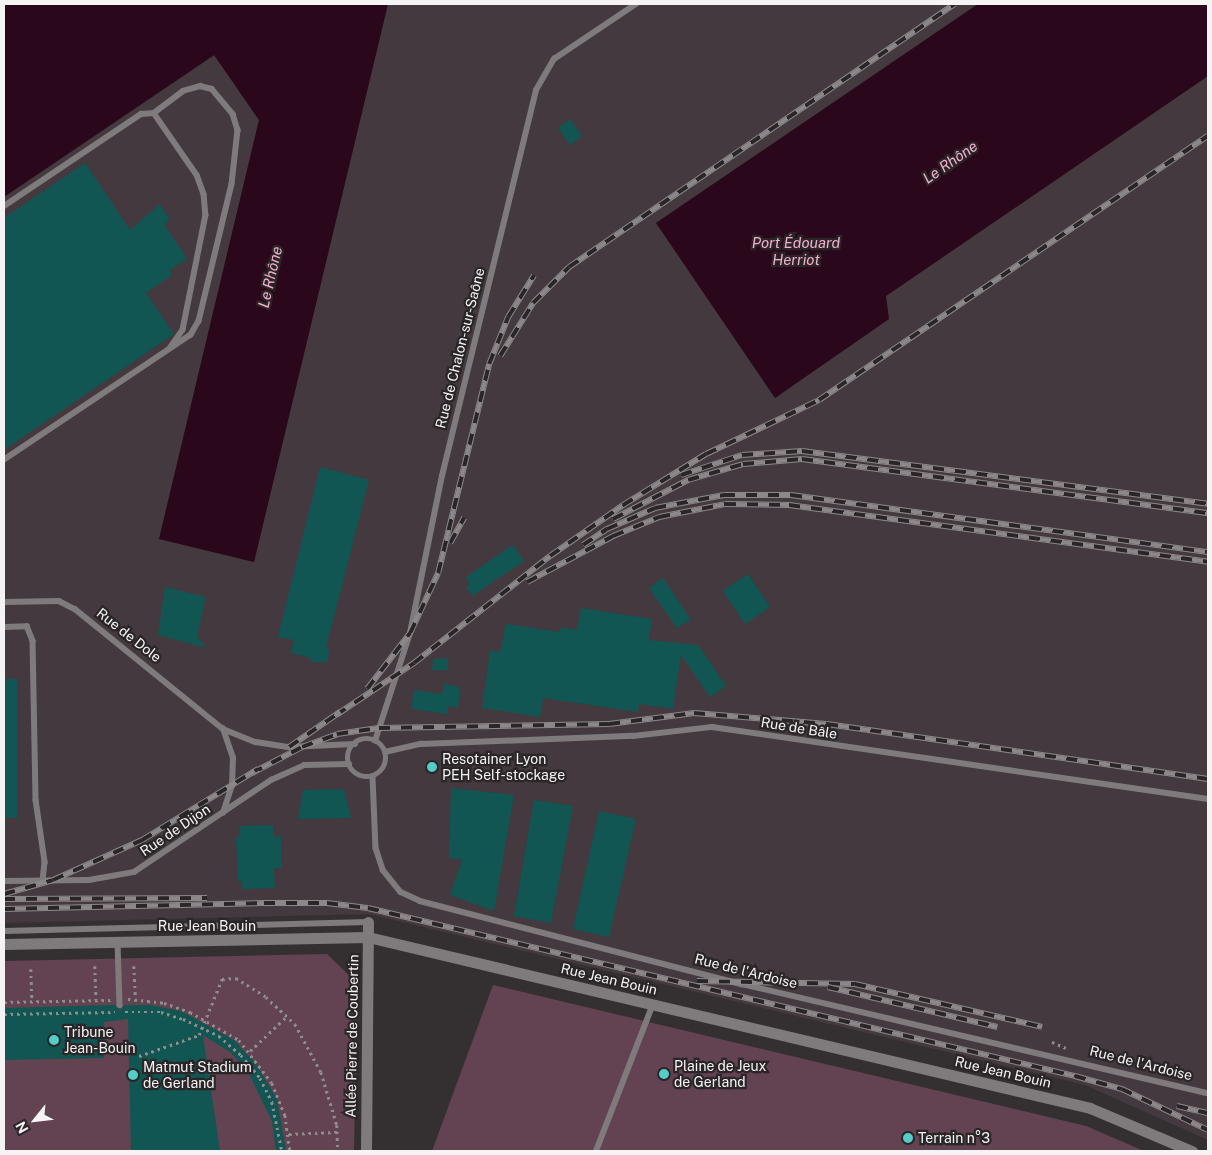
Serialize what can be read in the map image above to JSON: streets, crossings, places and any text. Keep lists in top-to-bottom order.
{
  "streets": {
    "street": ["Rue Jean Bouin", "Allée Pierre de Coubertin"],
    "lane": [
      "Rue de Chalon-sur-Saône",
      "Rue de Dole",
      "Rue de Bâle",
      "Rue de Dijon",
      "Rue de l'Ardoise"
    ]
  },
  "crossings": [
    ["Rue de Chalon-sur-Saône", "Rue de Dole"],
    ["Rue de Chalon-sur-Saône", "Rue de Bâle"],
    ["Rue de Chalon-sur-Saône", "Rue de Dijon"],
    ["Rue de Chalon-sur-Saône", "Rue de l'Ardoise"],
    ["Rue de Dole", "Rue de Bâle"],
    ["Rue de Dole", "Rue de Dijon"],
    ["Rue de Dole", "Rue de l'Ardoise"],
    ["Rue de Bâle", "Rue de Dijon"],
    ["Rue de Bâle", "Rue de l'Ardoise"],
    ["Rue de Dijon", "Rue de l'Ardoise"],
    ["Rue Jean Bouin", "Allée Pierre de Coubertin"]
  ],
  "water": ["Le Rhône", "Port Édouard Herriot"],
  "places": [
    "Resotainer Lyon PEH Self-stockage",
    "Tribune Jean-Bouin",
    "Plaine de Jeux de Gerland",
    "Matmut Stadium de Gerland",
    "Terrain n°3"
  ],
  "north": "bottom left"
}
